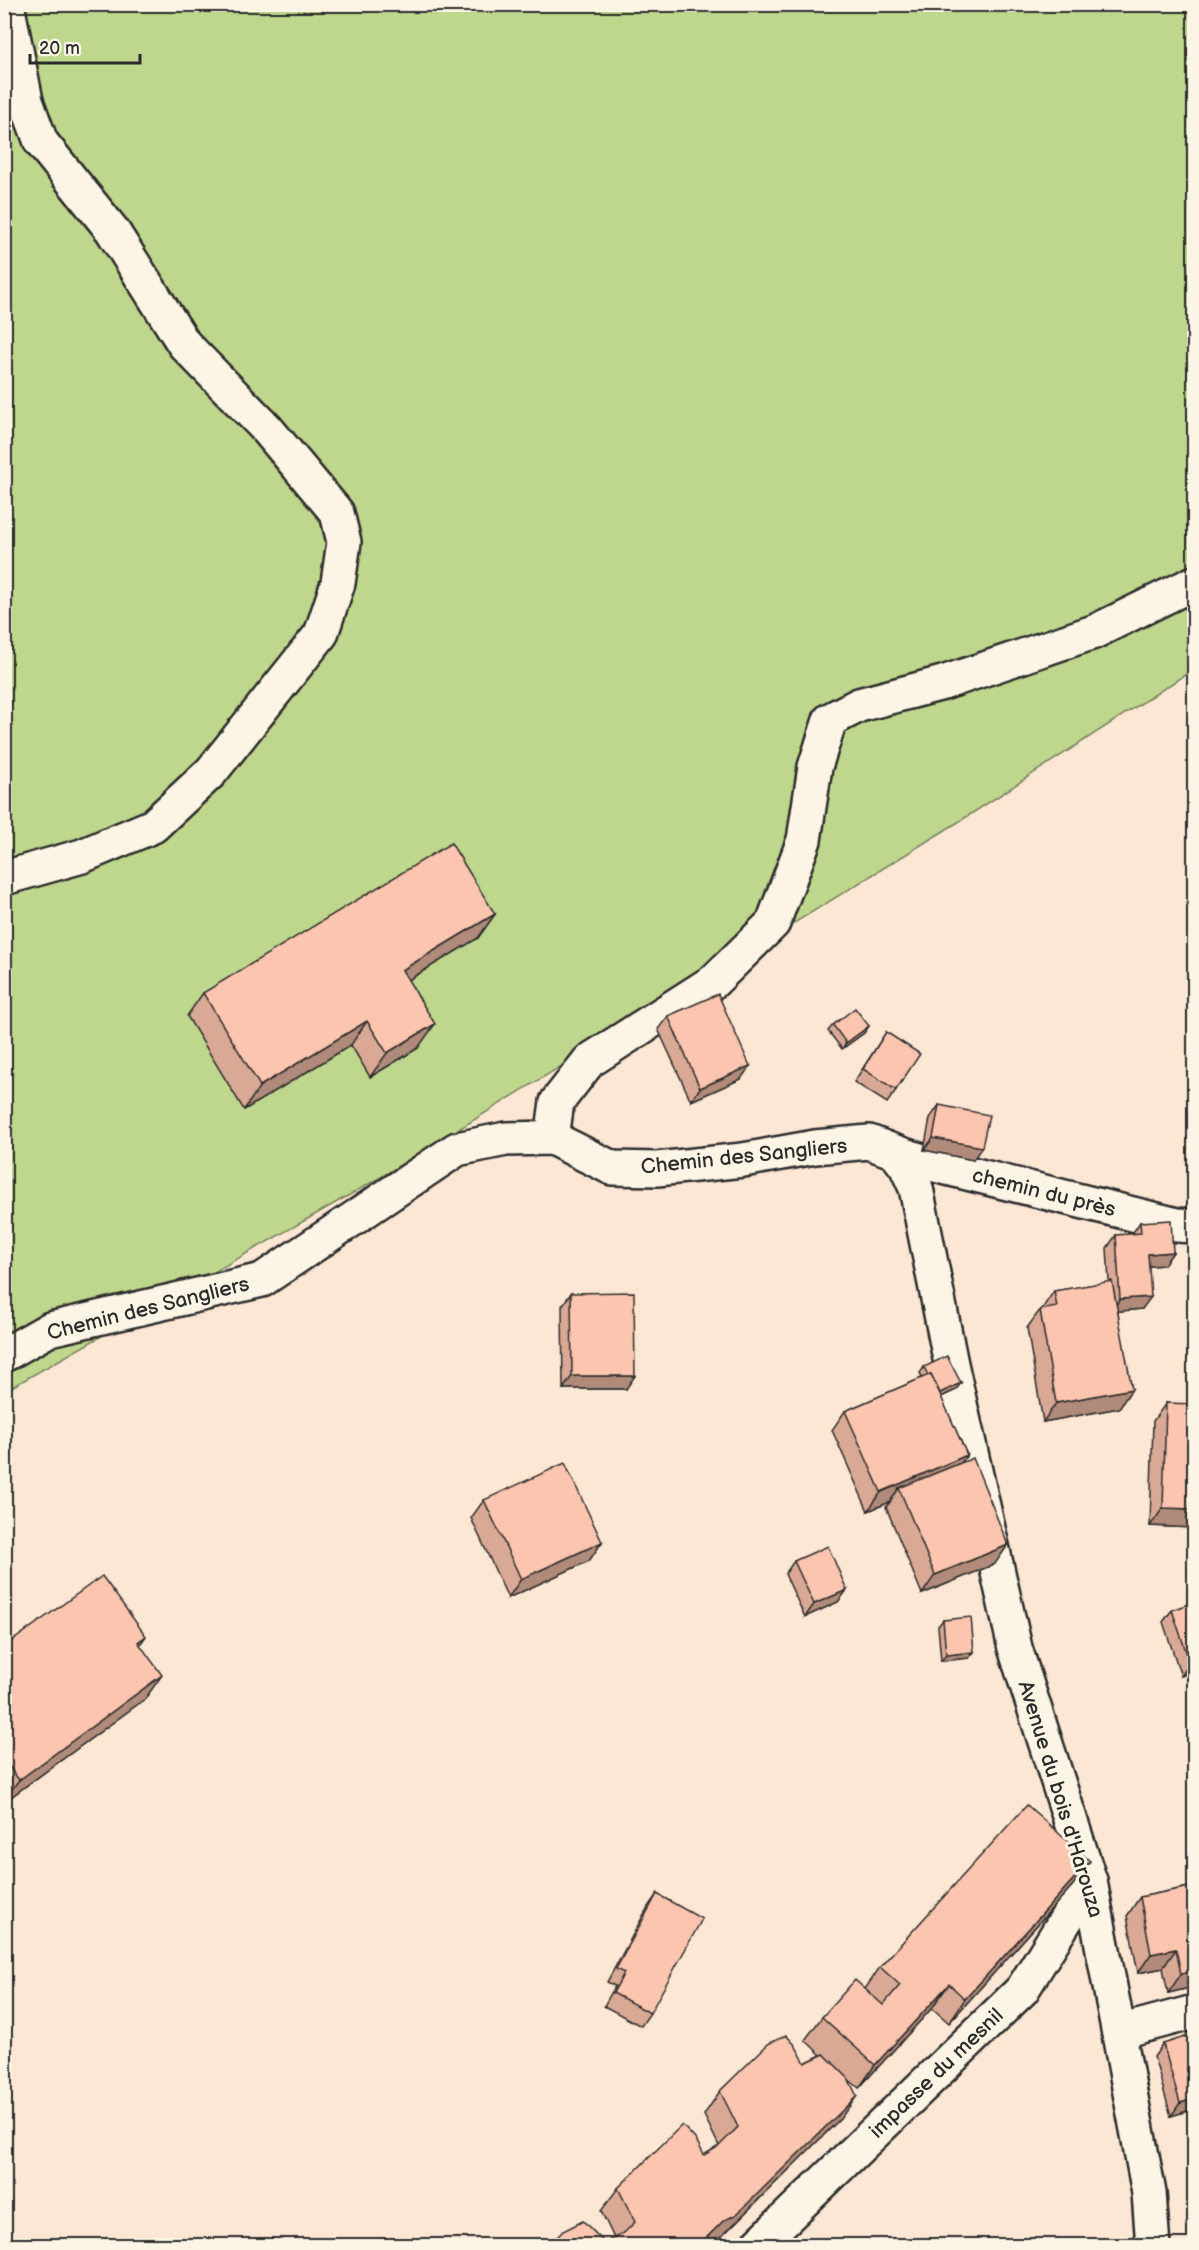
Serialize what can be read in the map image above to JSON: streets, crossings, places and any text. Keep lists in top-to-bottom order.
{
  "streets": {
    "street": [
      "Chemin des Sangliers",
      "chemin du près",
      "Avenue du bois d'Harouza",
      "impasse du mesnil"
    ]
  },
  "crossings": [
    ["Chemin des Sangliers", "chemin du près"],
    ["Chemin des Sangliers", "Avenue du bois d'Harouza"],
    ["chemin du près", "Avenue du bois d'Harouza"],
    ["Avenue du bois d'Harouza", "impasse du mesnil"]
  ],
  "scale_bar": "20 m"
}
